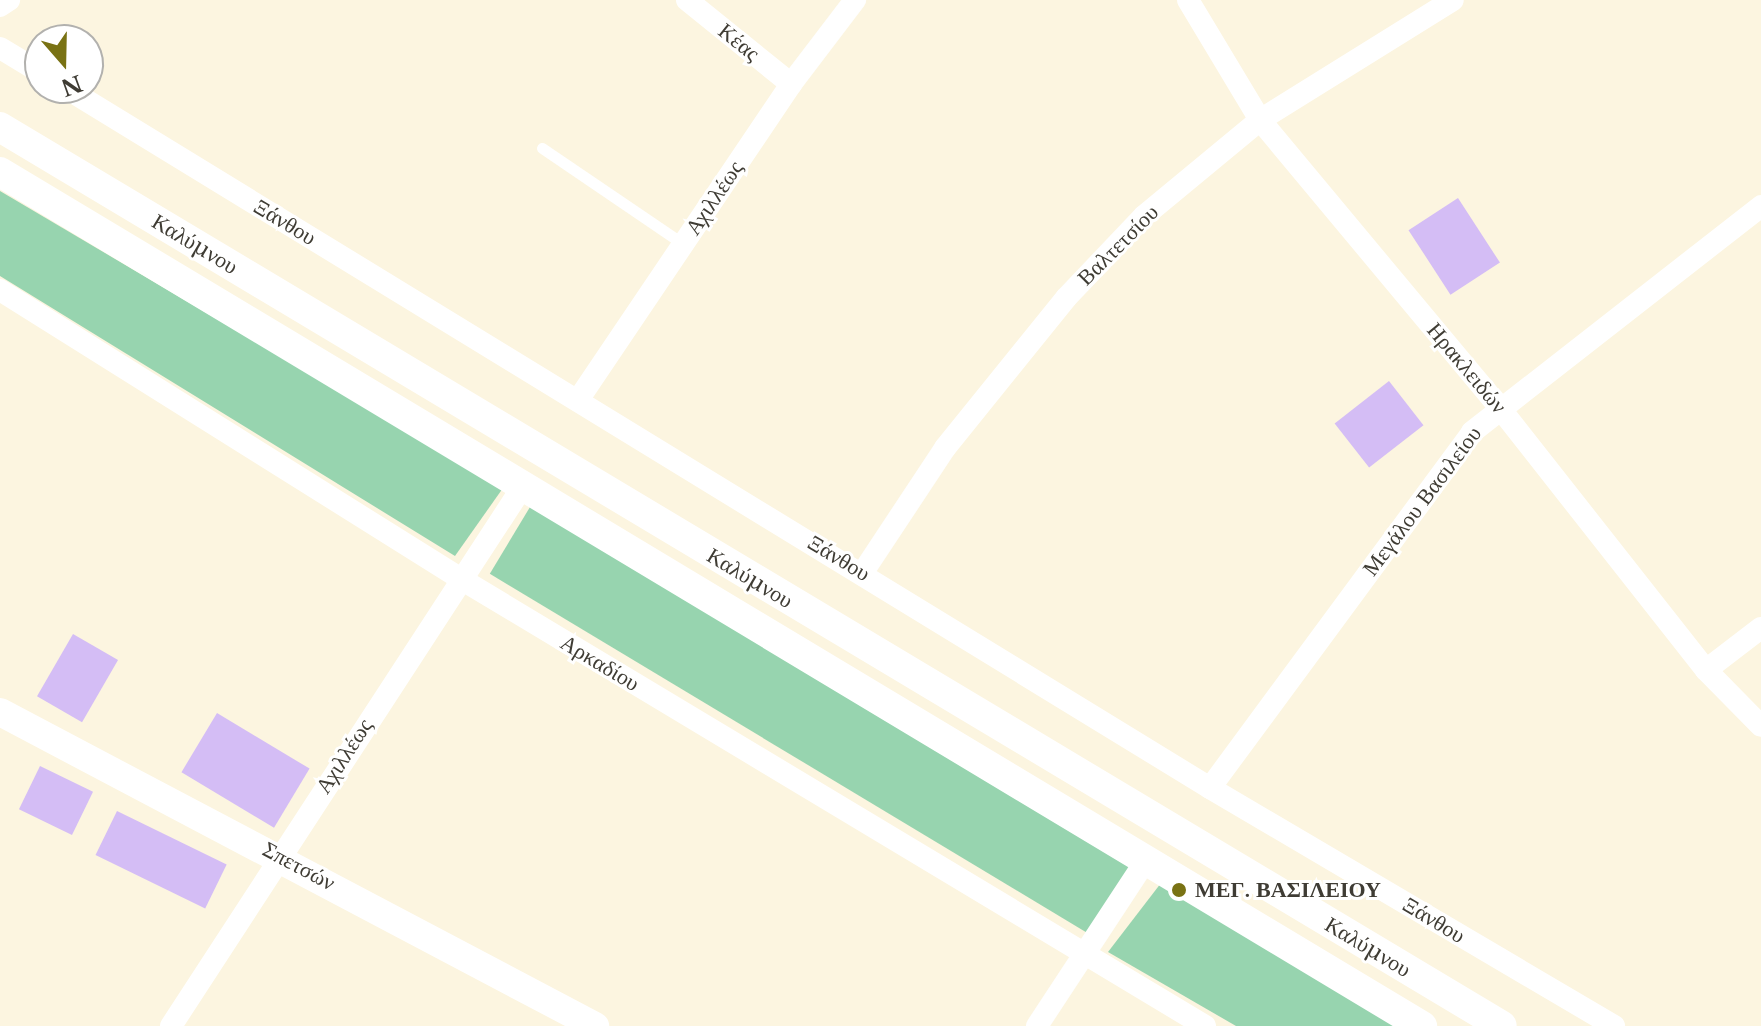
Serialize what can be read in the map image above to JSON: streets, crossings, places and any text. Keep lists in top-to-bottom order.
{
  "streets": {
    "main road": ["Καλύμνου"],
    "street": [
      "Κέας",
      "Αχιλλέως",
      "Ξάνθου",
      "Βαλτετσίου",
      "Ηρακλειδών",
      "Μεγάλου Βασιλείου",
      "Αρκαδίου",
      "Σπετσών"
    ]
  },
  "crossings": [
    ["Κέας", "Αχιλλέως"],
    ["Αχιλλέως", "Ξάνθου"],
    ["Αχιλλέως", "Καλύμνου"],
    ["Αχιλλέως", "Αρκαδίου"],
    ["Αχιλλέως", "Σπετσών"],
    ["Ξάνθου", "Βαλτετσίου"],
    ["Ξάνθου", "Μεγάλου Βασιλείου"],
    ["Βαλτετσίου", "Ηρακλειδών"],
    ["Ηρακλειδών", "Μεγάλου Βασιλείου"]
  ],
  "places": ["ΜΕΓ. ΒΑΣΙΛΕΙΟΥ"],
  "north": "bottom"
}
